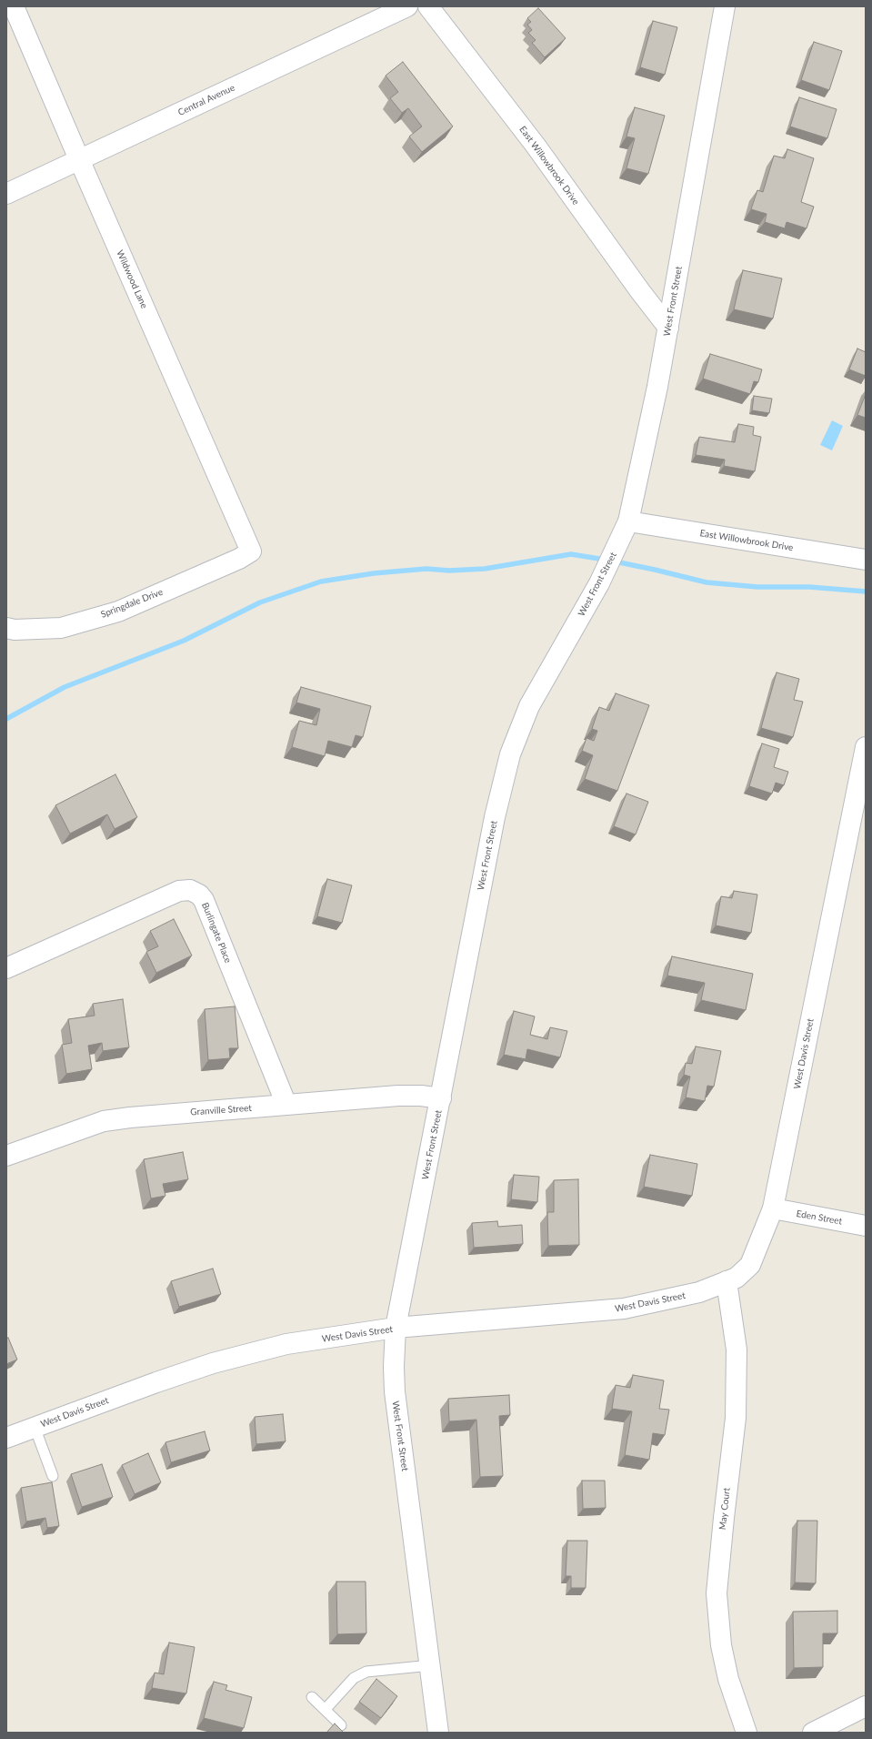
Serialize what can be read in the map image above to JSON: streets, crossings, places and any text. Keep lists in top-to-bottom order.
{
  "streets": {
    "street": [
      "Central Avenue",
      "East Willowbrook Drive",
      "Wildwood Lane",
      "West Front Street",
      "Springdale Drive",
      "Burlingate Place",
      "West Davis Street",
      "Granville Street",
      "Eden Street",
      "May Court"
    ]
  },
  "crossings": [
    ["Central Avenue", "Wildwood Lane"],
    ["East Willowbrook Drive", "West Front Street"],
    ["Wildwood Lane", "Springdale Drive"],
    ["West Front Street", "West Davis Street"],
    ["West Front Street", "Granville Street"],
    ["Burlingate Place", "Granville Street"],
    ["West Davis Street", "Eden Street"],
    ["West Davis Street", "May Court"]
  ]
}
